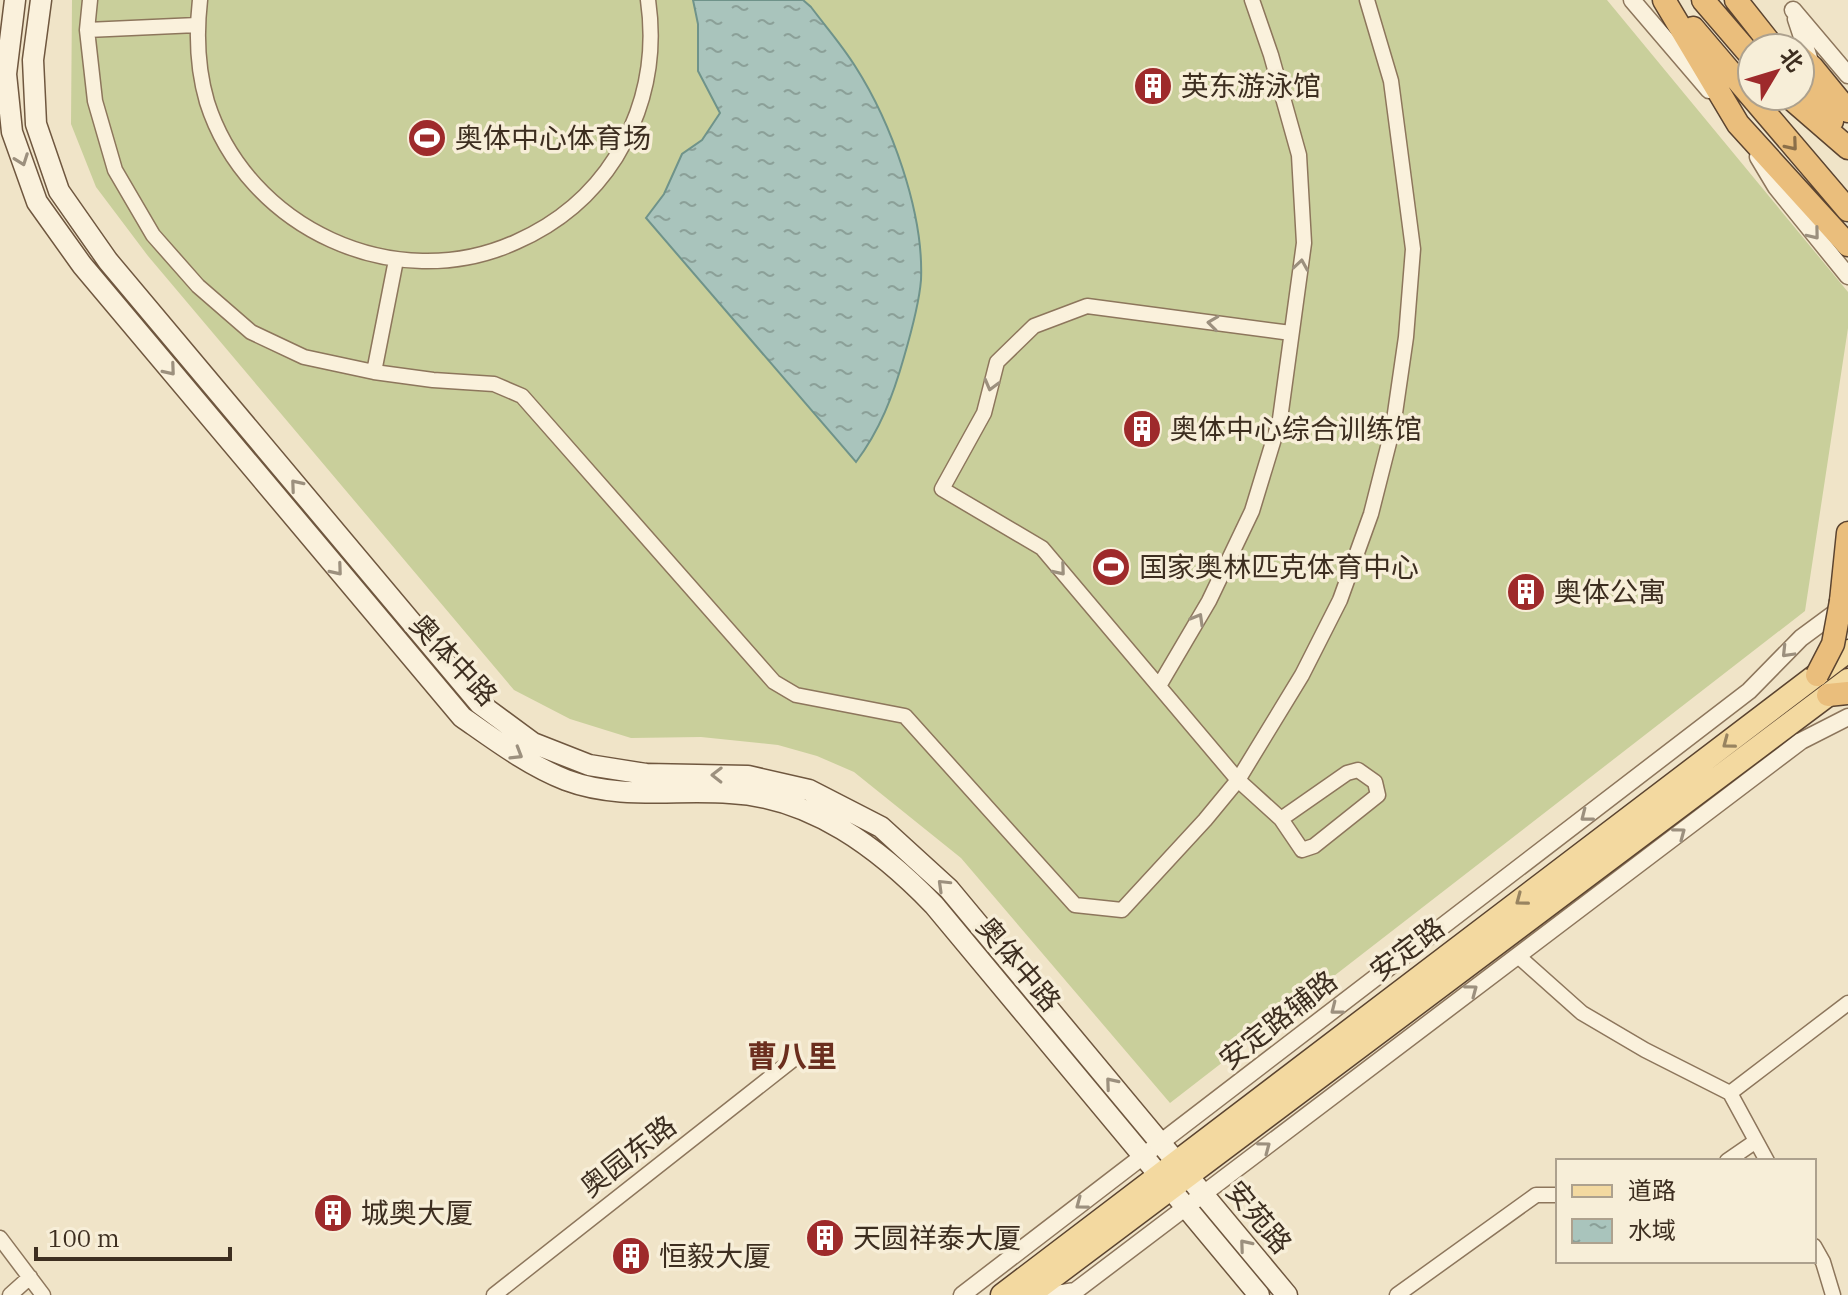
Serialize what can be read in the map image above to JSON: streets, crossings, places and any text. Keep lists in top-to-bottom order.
{
  "streets": {
    "main road": ["奥体中路", "安定路", "安苑路"],
    "street": ["安定路辅路", "奥园东路"]
  },
  "crossings": [
    ["奥体中路", "安定路"],
    ["奥体中路", "安定路辅路"],
    ["奥体中路", "安苑路"],
    ["安定路", "安苑路"]
  ],
  "districts": ["曹八里"],
  "places": {
    "building": [
      "英东游泳馆",
      "奥体中心综合训练馆",
      "奥体公寓",
      "城奥大厦",
      "天圆祥泰大厦",
      "恒毅大厦"
    ],
    "sports": ["奥体中心体育场", "国家奥林匹克体育中心"]
  },
  "legend": ["道路", "水域"],
  "scale_bar": "100 m",
  "north": "top right"
}
